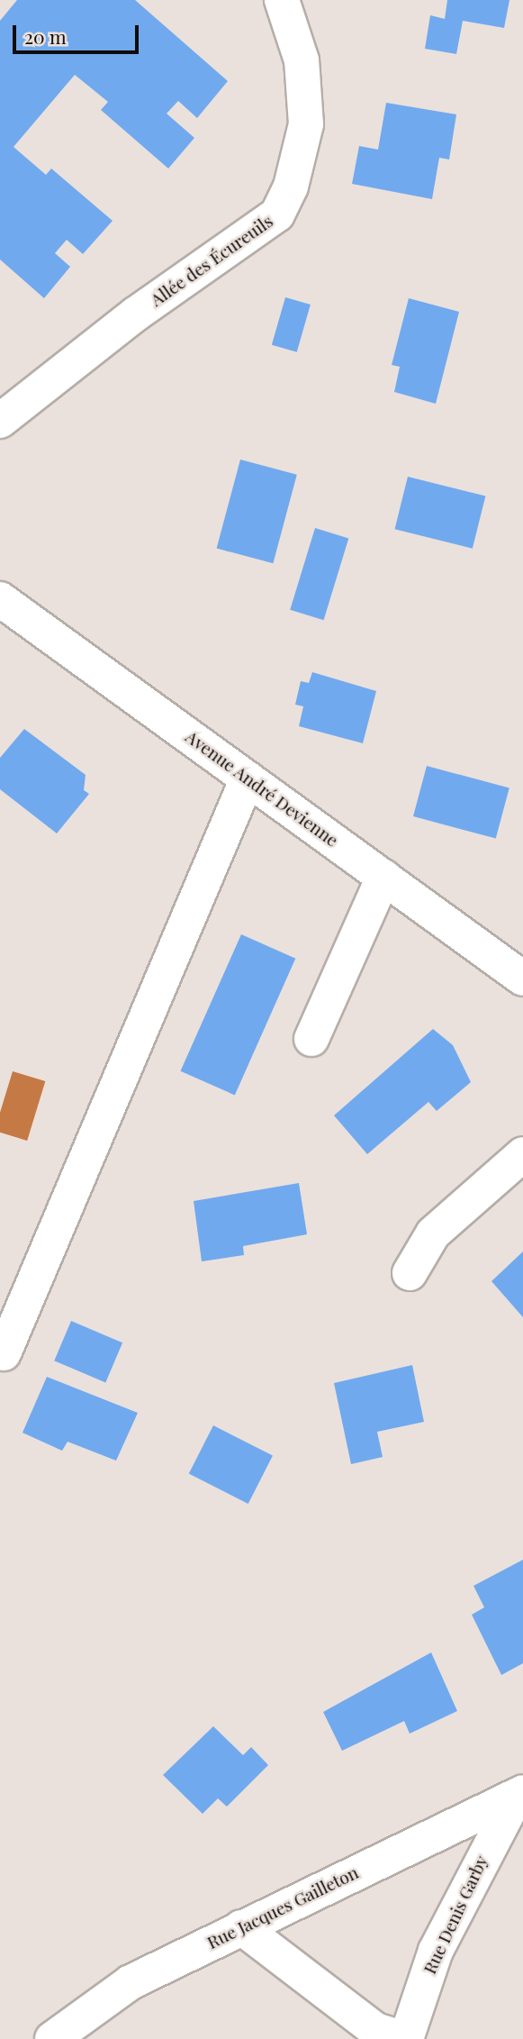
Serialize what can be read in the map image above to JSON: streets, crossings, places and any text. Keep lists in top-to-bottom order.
{
  "streets": {
    "street": [
      "Allée des Écureuils",
      "Avenue André Devienne",
      "Rue Jacques Gailleton",
      "Rue Denis Garby"
    ]
  },
  "crossings": [
    ["Rue Jacques Gailleton", "Rue Denis Garby"]
  ],
  "scale_bar": "20 m"
}
